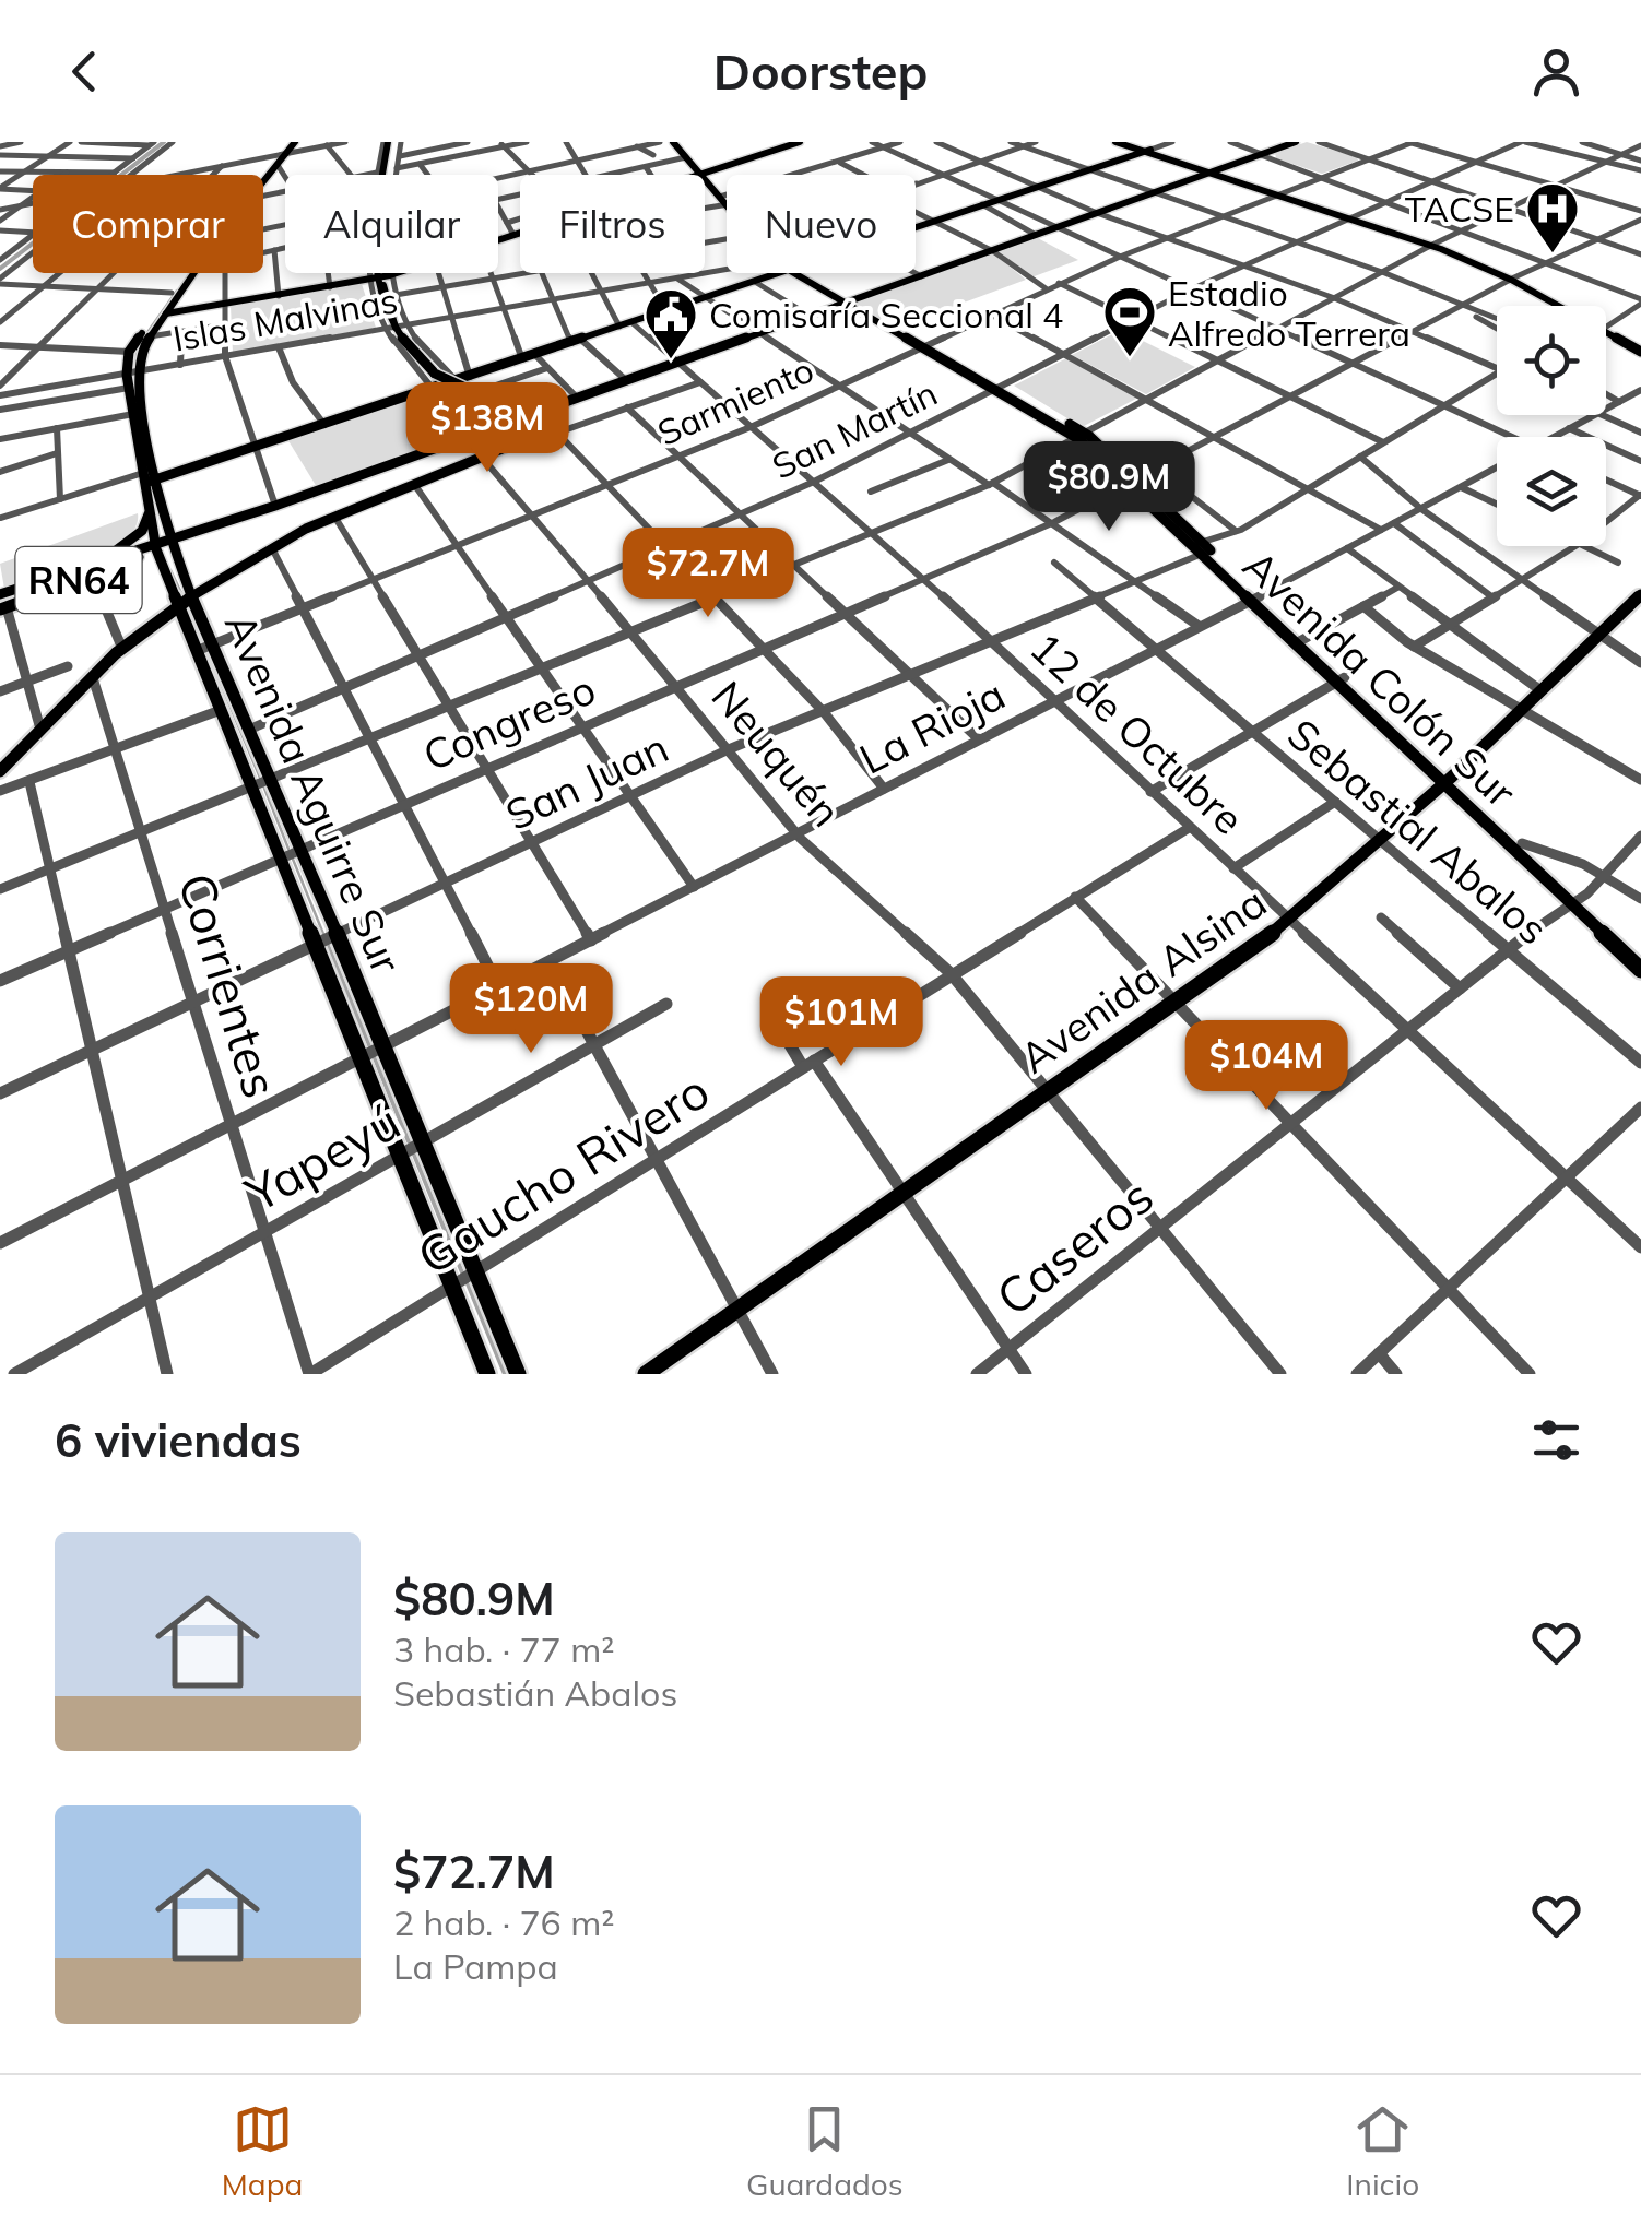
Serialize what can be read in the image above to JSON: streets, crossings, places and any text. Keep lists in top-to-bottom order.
{
  "streets": {
    "main road": [
      "RN64",
      "Avenida Colón Sur",
      "Avenida Aguirre Sur",
      "Avenida Alsina"
    ],
    "street": [
      "Islas Malvinas",
      "Sarmiento",
      "San Martín",
      "Congreso",
      "La Rioja",
      "12 de Octubre",
      "Neuquén",
      "San Juan",
      "Sebastial Abalos",
      "Corrientes",
      "Yapeyú",
      "Gaucho Rivero",
      "Caseros"
    ]
  },
  "crossings": [
    ["Sarmiento", "Avenida Colón Sur"],
    ["Sarmiento", "12 de Octubre"],
    ["Sarmiento", "Neuquén"],
    ["Sarmiento", "Avenida Aguirre Sur"],
    ["San Martín", "Avenida Colón Sur"],
    ["San Martín", "12 de Octubre"],
    ["San Martín", "Neuquén"],
    ["San Martín", "Avenida Aguirre Sur"],
    ["RN64", "Avenida Aguirre Sur"],
    ["Avenida Colón Sur", "Congreso"],
    ["Avenida Colón Sur", "La Rioja"],
    ["Avenida Colón Sur", "San Juan"],
    ["Avenida Colón Sur", "Avenida Alsina"],
    ["Avenida Colón Sur", "Caseros"],
    ["Congreso", "12 de Octubre"],
    ["Congreso", "Neuquén"],
    ["Congreso", "Avenida Aguirre Sur"],
    ["Congreso", "Corrientes"],
    ["La Rioja", "12 de Octubre"],
    ["La Rioja", "Neuquén"],
    ["La Rioja", "Avenida Aguirre Sur"],
    ["La Rioja", "Sebastial Abalos"],
    ["La Rioja", "Corrientes"],
    ["12 de Octubre", "San Juan"],
    ["12 de Octubre", "Avenida Alsina"],
    ["12 de Octubre", "Gaucho Rivero"],
    ["12 de Octubre", "Caseros"],
    ["Neuquén", "San Juan"],
    ["Neuquén", "Avenida Alsina"],
    ["Neuquén", "Gaucho Rivero"],
    ["Neuquén", "Caseros"],
    ["San Juan", "Avenida Aguirre Sur"],
    ["San Juan", "Corrientes"],
    ["Avenida Aguirre Sur", "Yapeyú"],
    ["Avenida Aguirre Sur", "Gaucho Rivero"],
    ["Sebastial Abalos", "Avenida Alsina"],
    ["Sebastial Abalos", "Caseros"],
    ["Corrientes", "Yapeyú"],
    ["Corrientes", "Gaucho Rivero"]
  ],
  "places": {
    "hospital": ["TACSE"],
    "sports": ["Estadio Alfredo Terrera"],
    "public building": ["Comisaría Seccional 4"]
  },
  "page": {
    "header": "Doorstep",
    "chip": [
      "Comprar",
      "Alquilar",
      "Filtros",
      "Nuevo"
    ],
    "price": [
      "$138M",
      "$80.9M",
      "$72.7M",
      "$120M",
      "$101M",
      "$104M"
    ],
    "heading": "6 viviendas",
    "list": [
      {
        "name": "$80.9M",
        "note": "3 hab. · 77 m² · Sebastián Abalos"
      },
      {
        "name": "$72.7M",
        "note": "2 hab. · 76 m² · La Pampa"
      }
    ],
    "tabs": ["Mapa", "Guardados", "Inicio"]
  }
}
